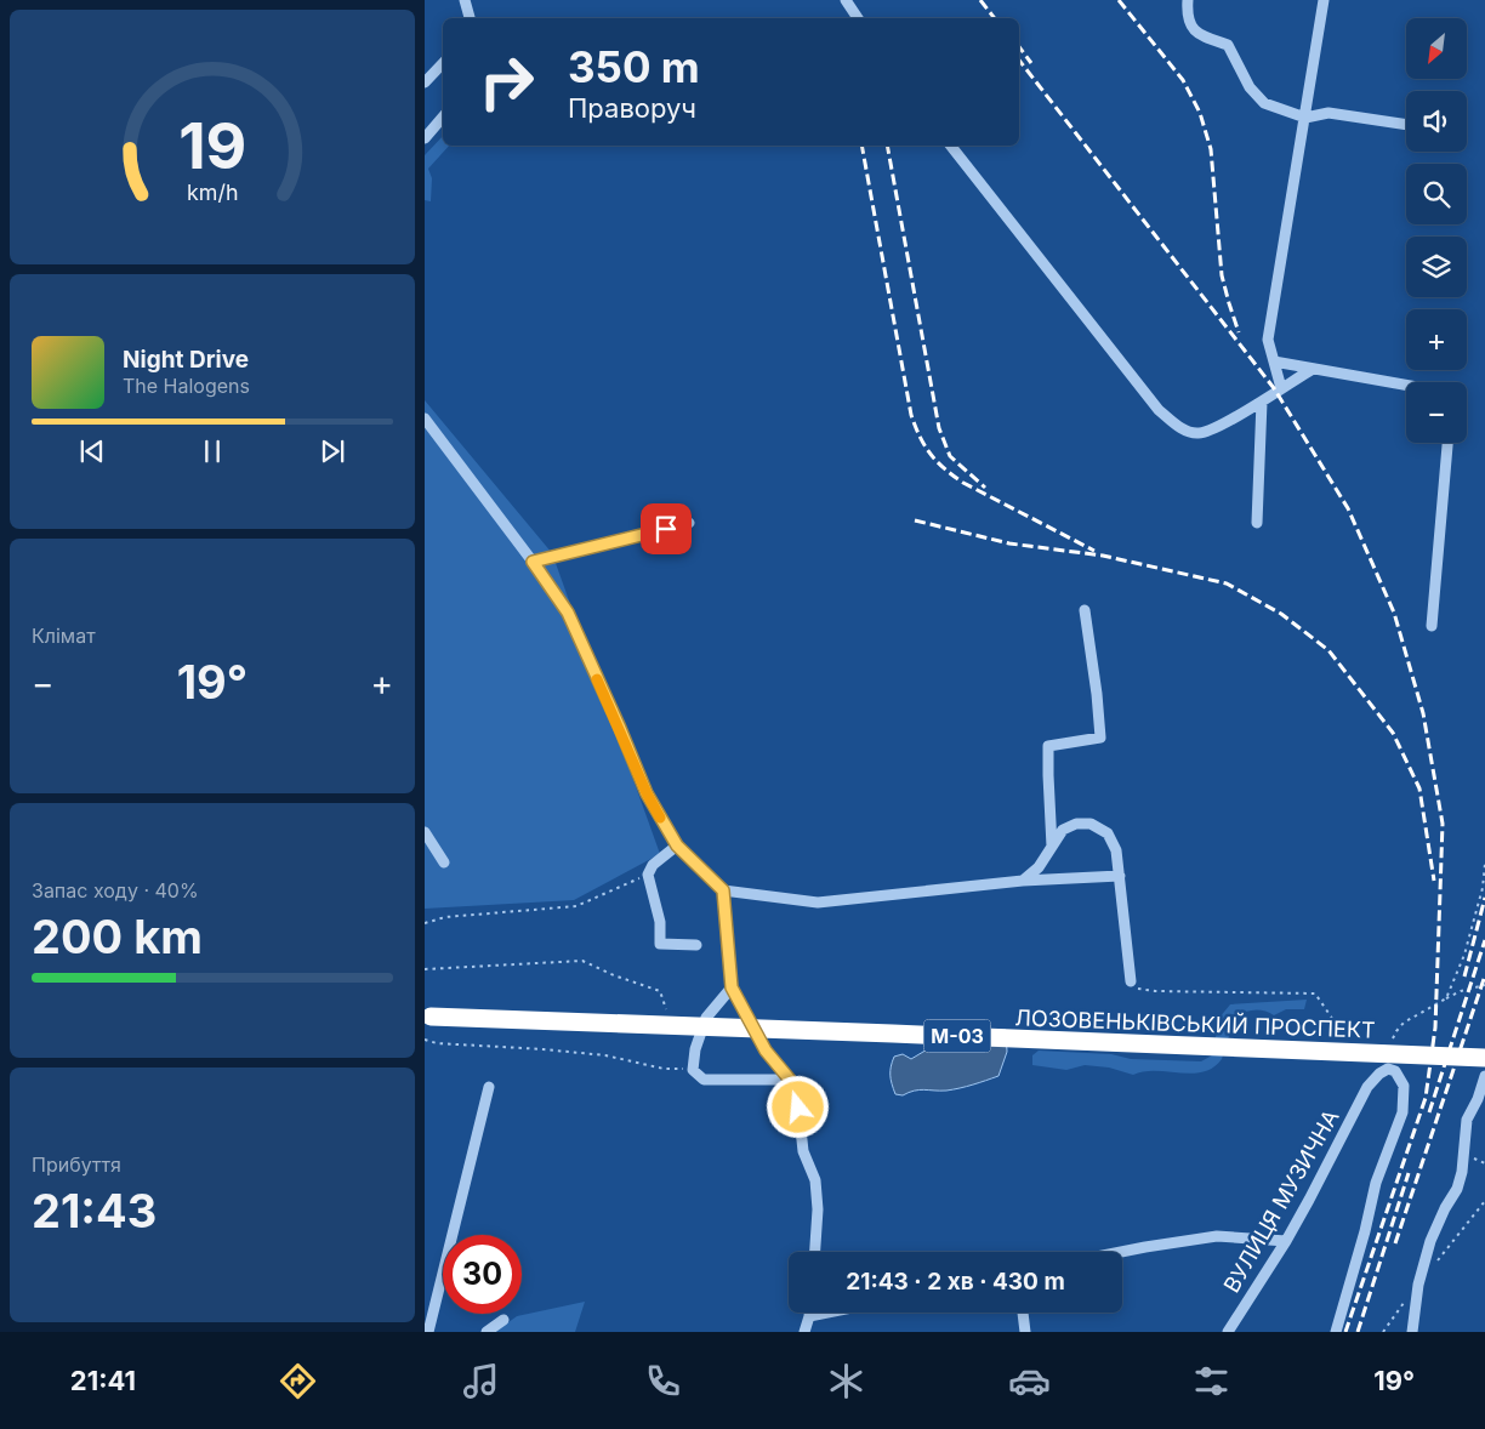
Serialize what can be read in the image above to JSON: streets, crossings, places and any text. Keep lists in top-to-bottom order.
{
  "streets": {
    "highway": ["ЛОЗОВЕНЬКІВСЬКИЙ ПРОСПЕКТ", "М-03"],
    "street": ["ВУЛИЦЯ МУЗИЧНА"]
  },
  "north": "bottom left",
  "page": {
    "map_buttons": ["+", "−"],
    "turn": ["350 m", "Праворуч"],
    "song": ["Night Drive", "The Halogens"],
    "tile": [
      "Клімат",
      ["Запас ходу · 40%", "200 km"],
      ["Прибуття", "21:43"]
    ],
    "heat": ["−", "19°", "+"],
    "limit": "30",
    "trip": "21:43 · 2 хв · 430 m",
    "tabs": ["21:41", "19°"],
    "gauge": ["19", "km/h"]
  }
}
